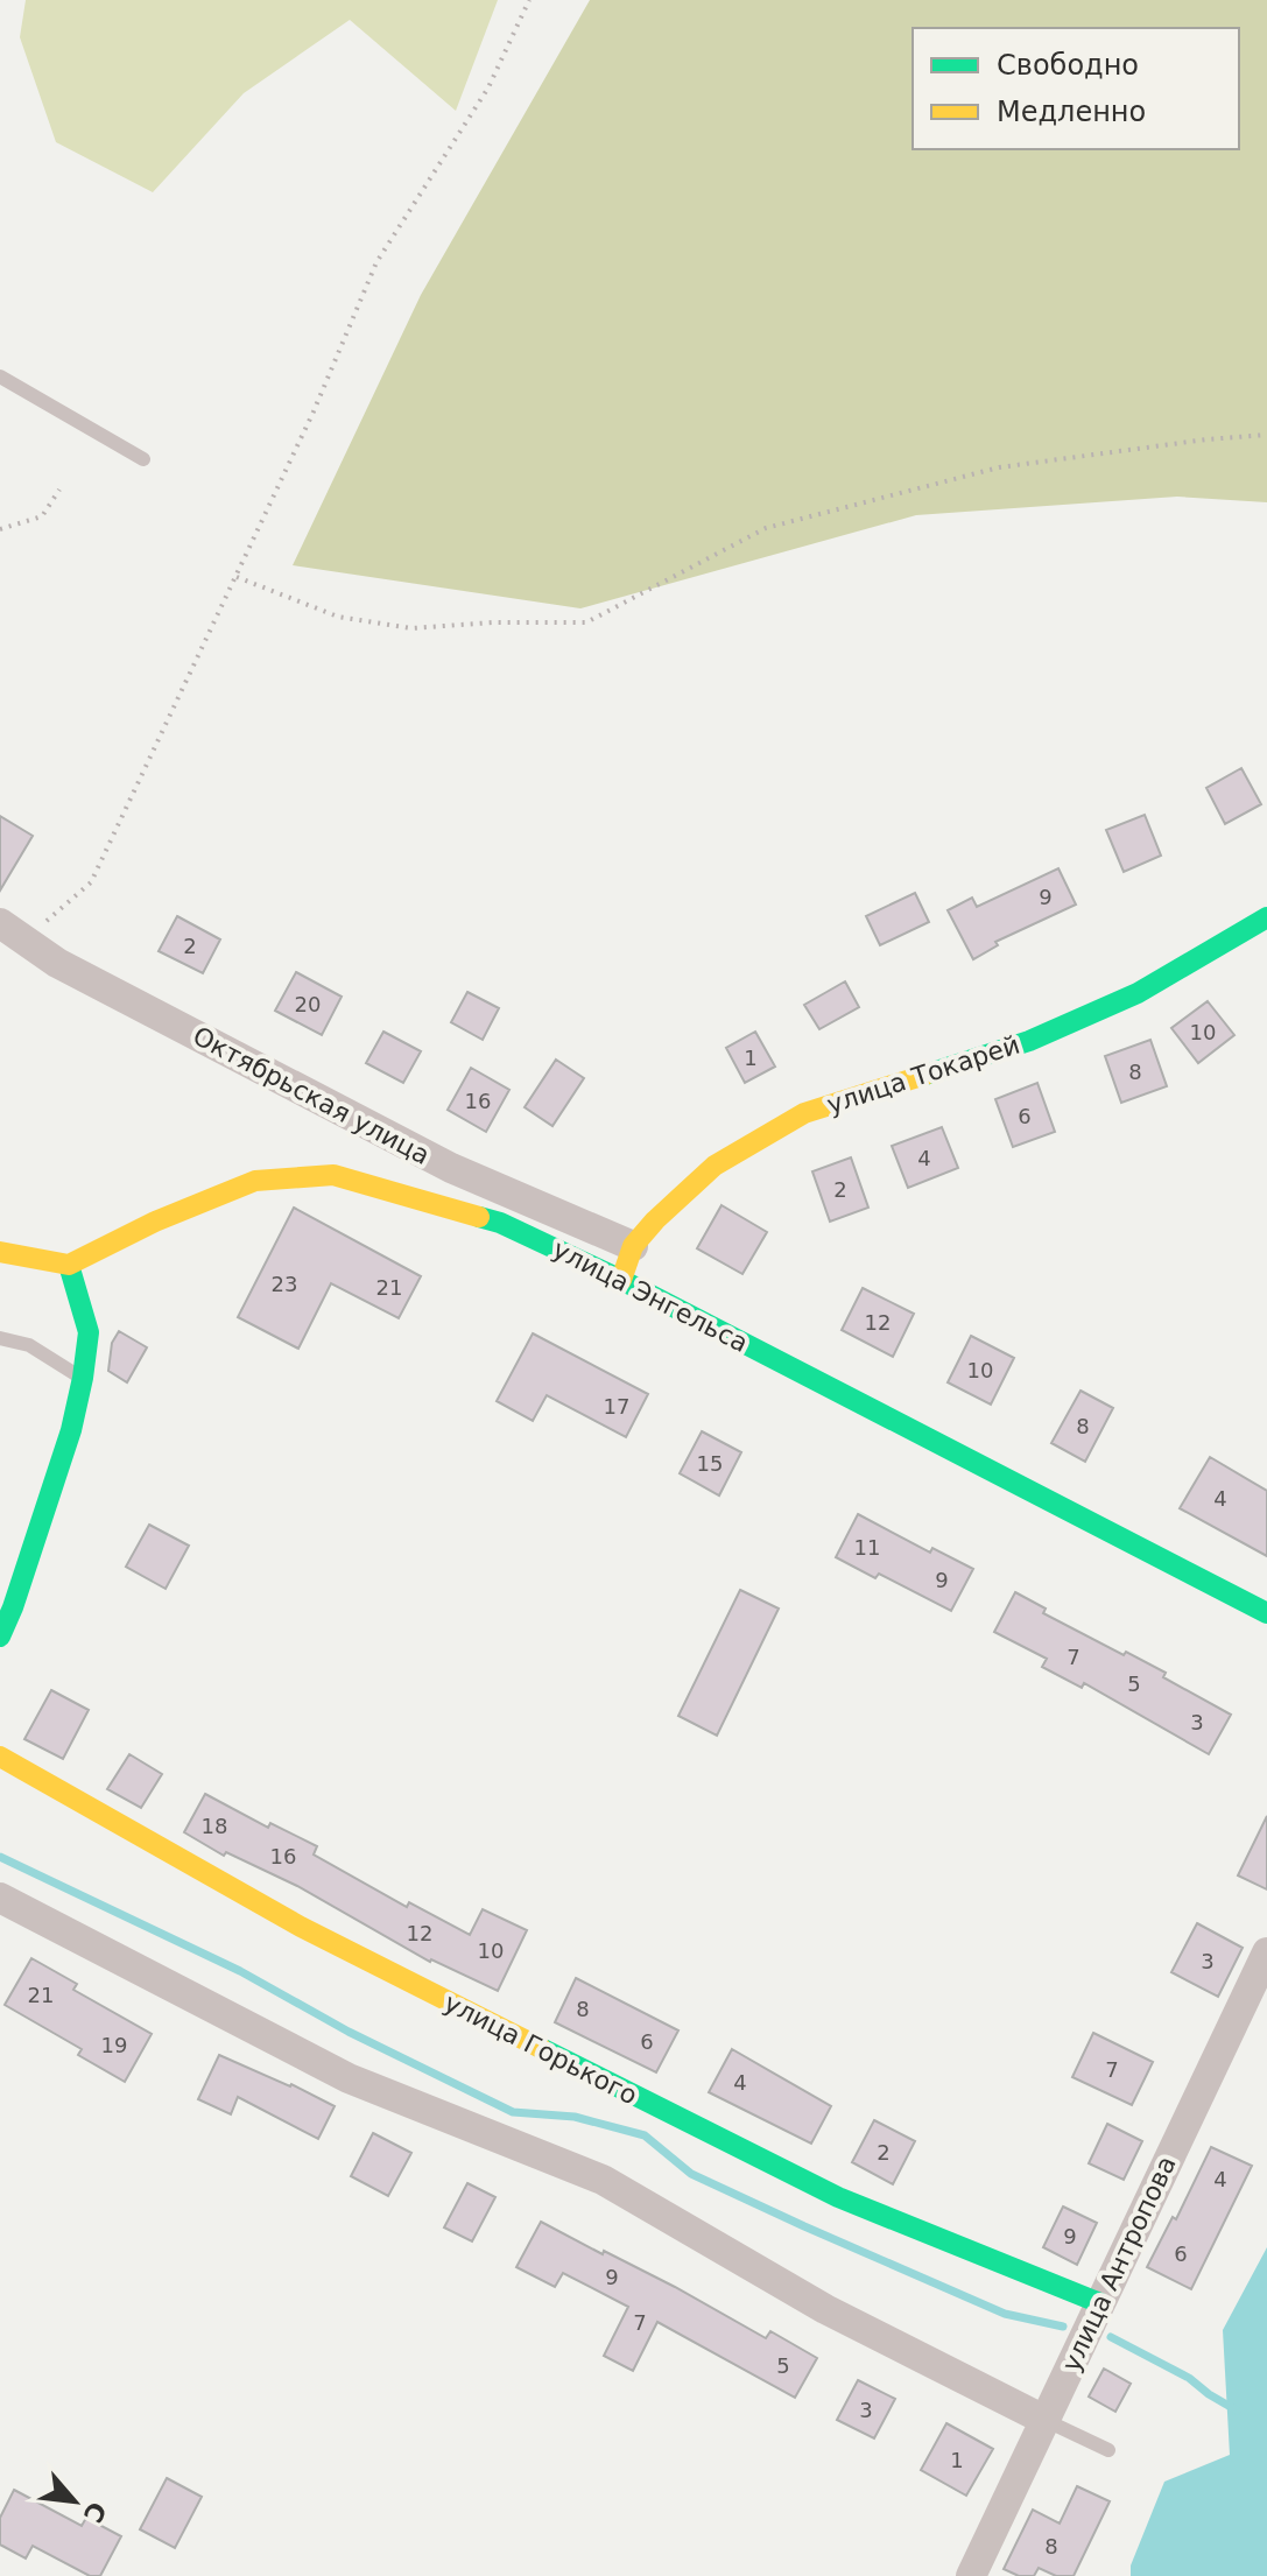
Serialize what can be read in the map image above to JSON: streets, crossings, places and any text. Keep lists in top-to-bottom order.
{
  "streets": {
    "street": [
      "улица Токарей",
      "Октябрьская улица",
      "улица Энгельса",
      "улица Горького",
      "улица Антропова"
    ]
  },
  "crossings": [
    ["улица Токарей", "Октябрьская улица"],
    ["улица Токарей", "улица Энгельса"],
    ["Октябрьская улица", "улица Энгельса"],
    ["улица Горького", "улица Антропова"]
  ],
  "house_numbers": [
    "9",
    "2",
    "20",
    "10",
    "1",
    "8",
    "16",
    "6",
    "4",
    "2",
    "23",
    "21",
    "12",
    "10",
    "17",
    "8",
    "15",
    "4",
    "11",
    "9",
    "7",
    "5",
    "3",
    "18",
    "16",
    "12",
    "10",
    "3",
    "21",
    "8",
    "6",
    "19",
    "7",
    "4",
    "2",
    "4",
    "9",
    "6",
    "9",
    "7",
    "5",
    "3",
    "1",
    "8"
  ],
  "legend": ["Свободно", "Медленно"],
  "north": "bottom right"
}
